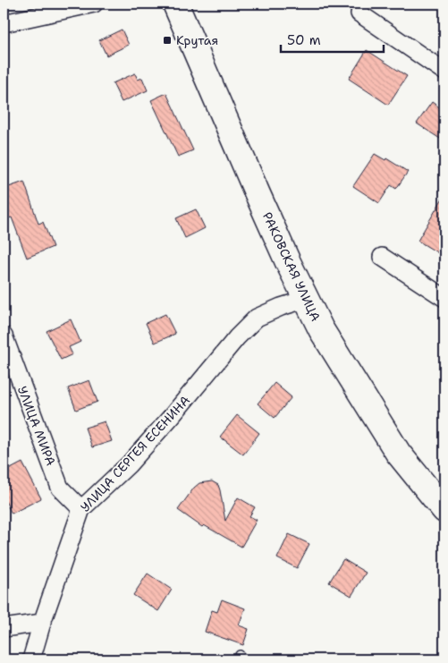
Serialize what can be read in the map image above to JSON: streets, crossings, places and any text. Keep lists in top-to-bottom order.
{
  "streets": {
    "main road": ["РАКОВСКАЯ УЛИЦА"],
    "street": ["УЛИЦА МИРА", "УЛИЦА СЕРГЕЯ ЕСЕНИНА"]
  },
  "crossings": [
    ["РАКОВСКАЯ УЛИЦА", "УЛИЦА СЕРГЕЯ ЕСЕНИНА"],
    ["УЛИЦА МИРА", "УЛИЦА СЕРГЕЯ ЕСЕНИНА"]
  ],
  "places": {
    "transit": ["Крутая"]
  },
  "scale_bar": "50 m"
}
